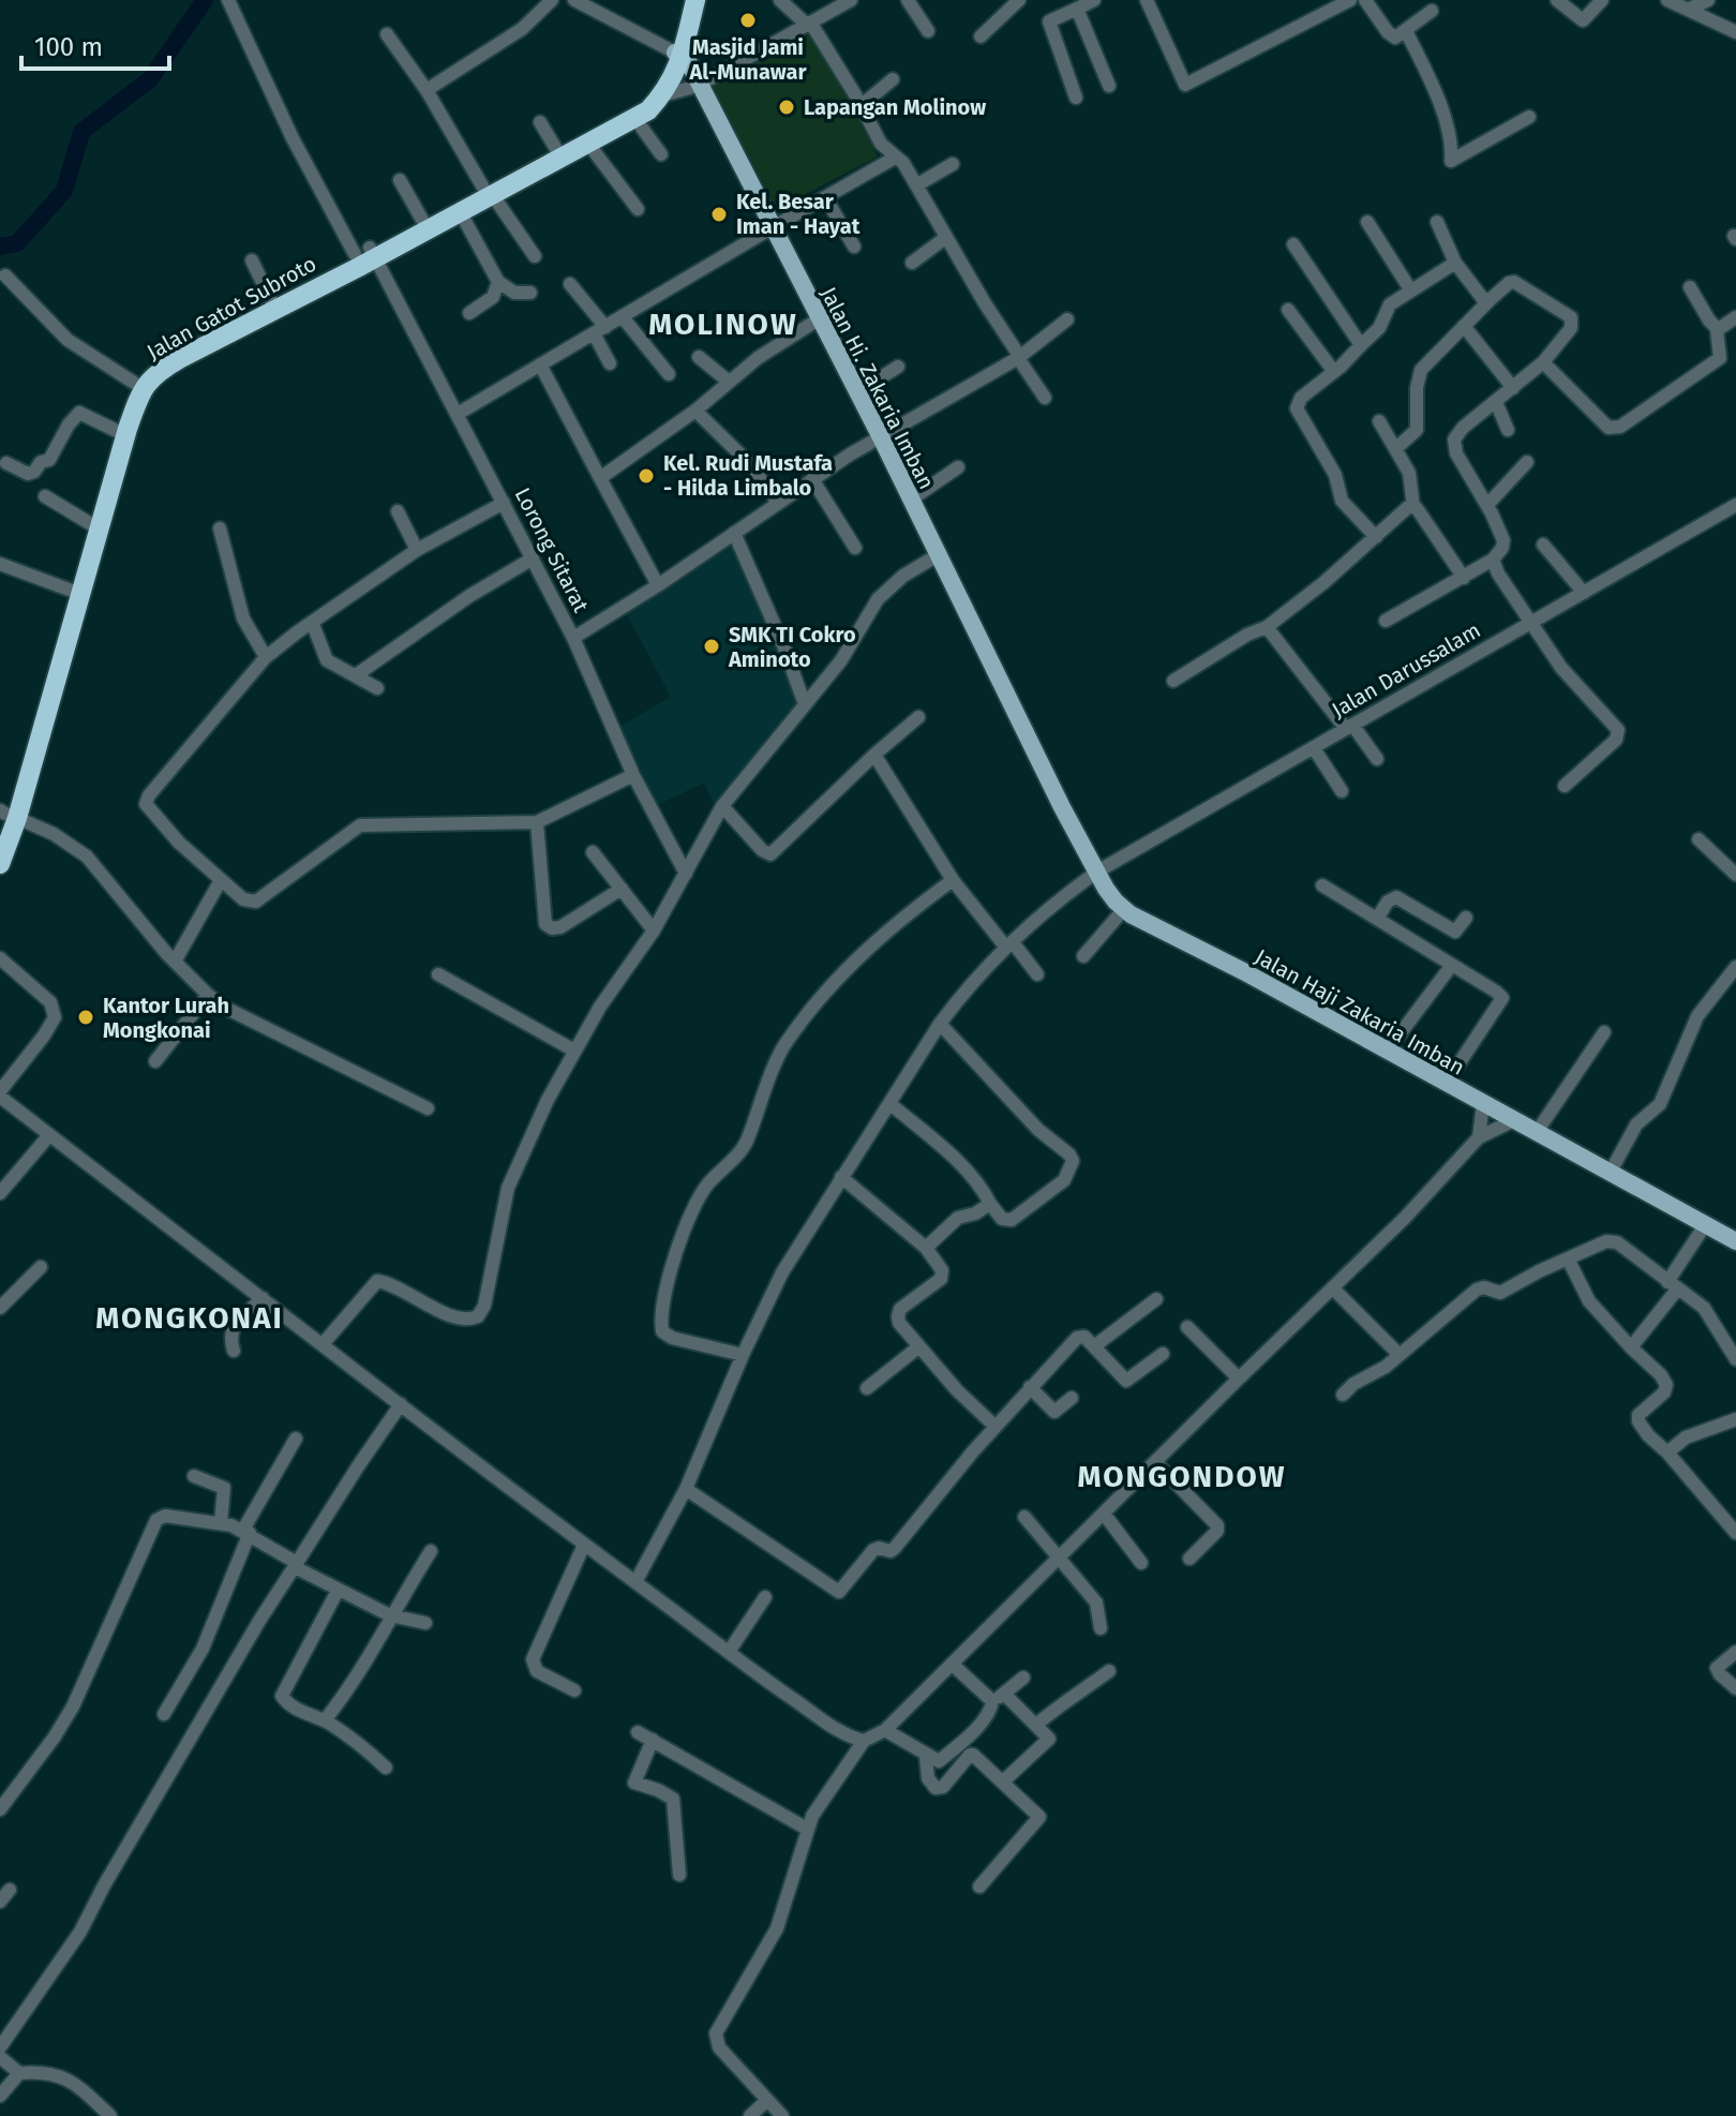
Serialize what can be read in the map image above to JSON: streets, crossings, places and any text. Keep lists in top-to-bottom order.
{
  "streets": {
    "highway": ["Jalan Gatot Subroto"],
    "main road": ["Jalan Hi. Zakaria Imban", "Jalan Haji Zakaria Imban"],
    "street": ["Lorong Sitarat", "Jalan Darussalam"]
  },
  "crossings": [
    ["Jalan Gatot Subroto", "Lorong Sitarat"],
    ["Jalan Hi. Zakaria Imban", "Lorong Sitarat"],
    ["Jalan Hi. Zakaria Imban", "Jalan Haji Zakaria Imban"],
    ["Jalan Darussalam", "Jalan Haji Zakaria Imban"]
  ],
  "districts": ["MOLINOW", "MONGKONAI", "MONGONDOW"],
  "places": [
    "Masjid Jami Al-Munawar",
    "Lapangan Molinow",
    "Kel. Besar Iman - Hayat",
    "Kel. Rudi Mustafa - Hilda Limbalo",
    "SMK TI Cokro Aminoto",
    "Kantor Lurah Mongkonai"
  ],
  "scale_bar": "100 m"
}
